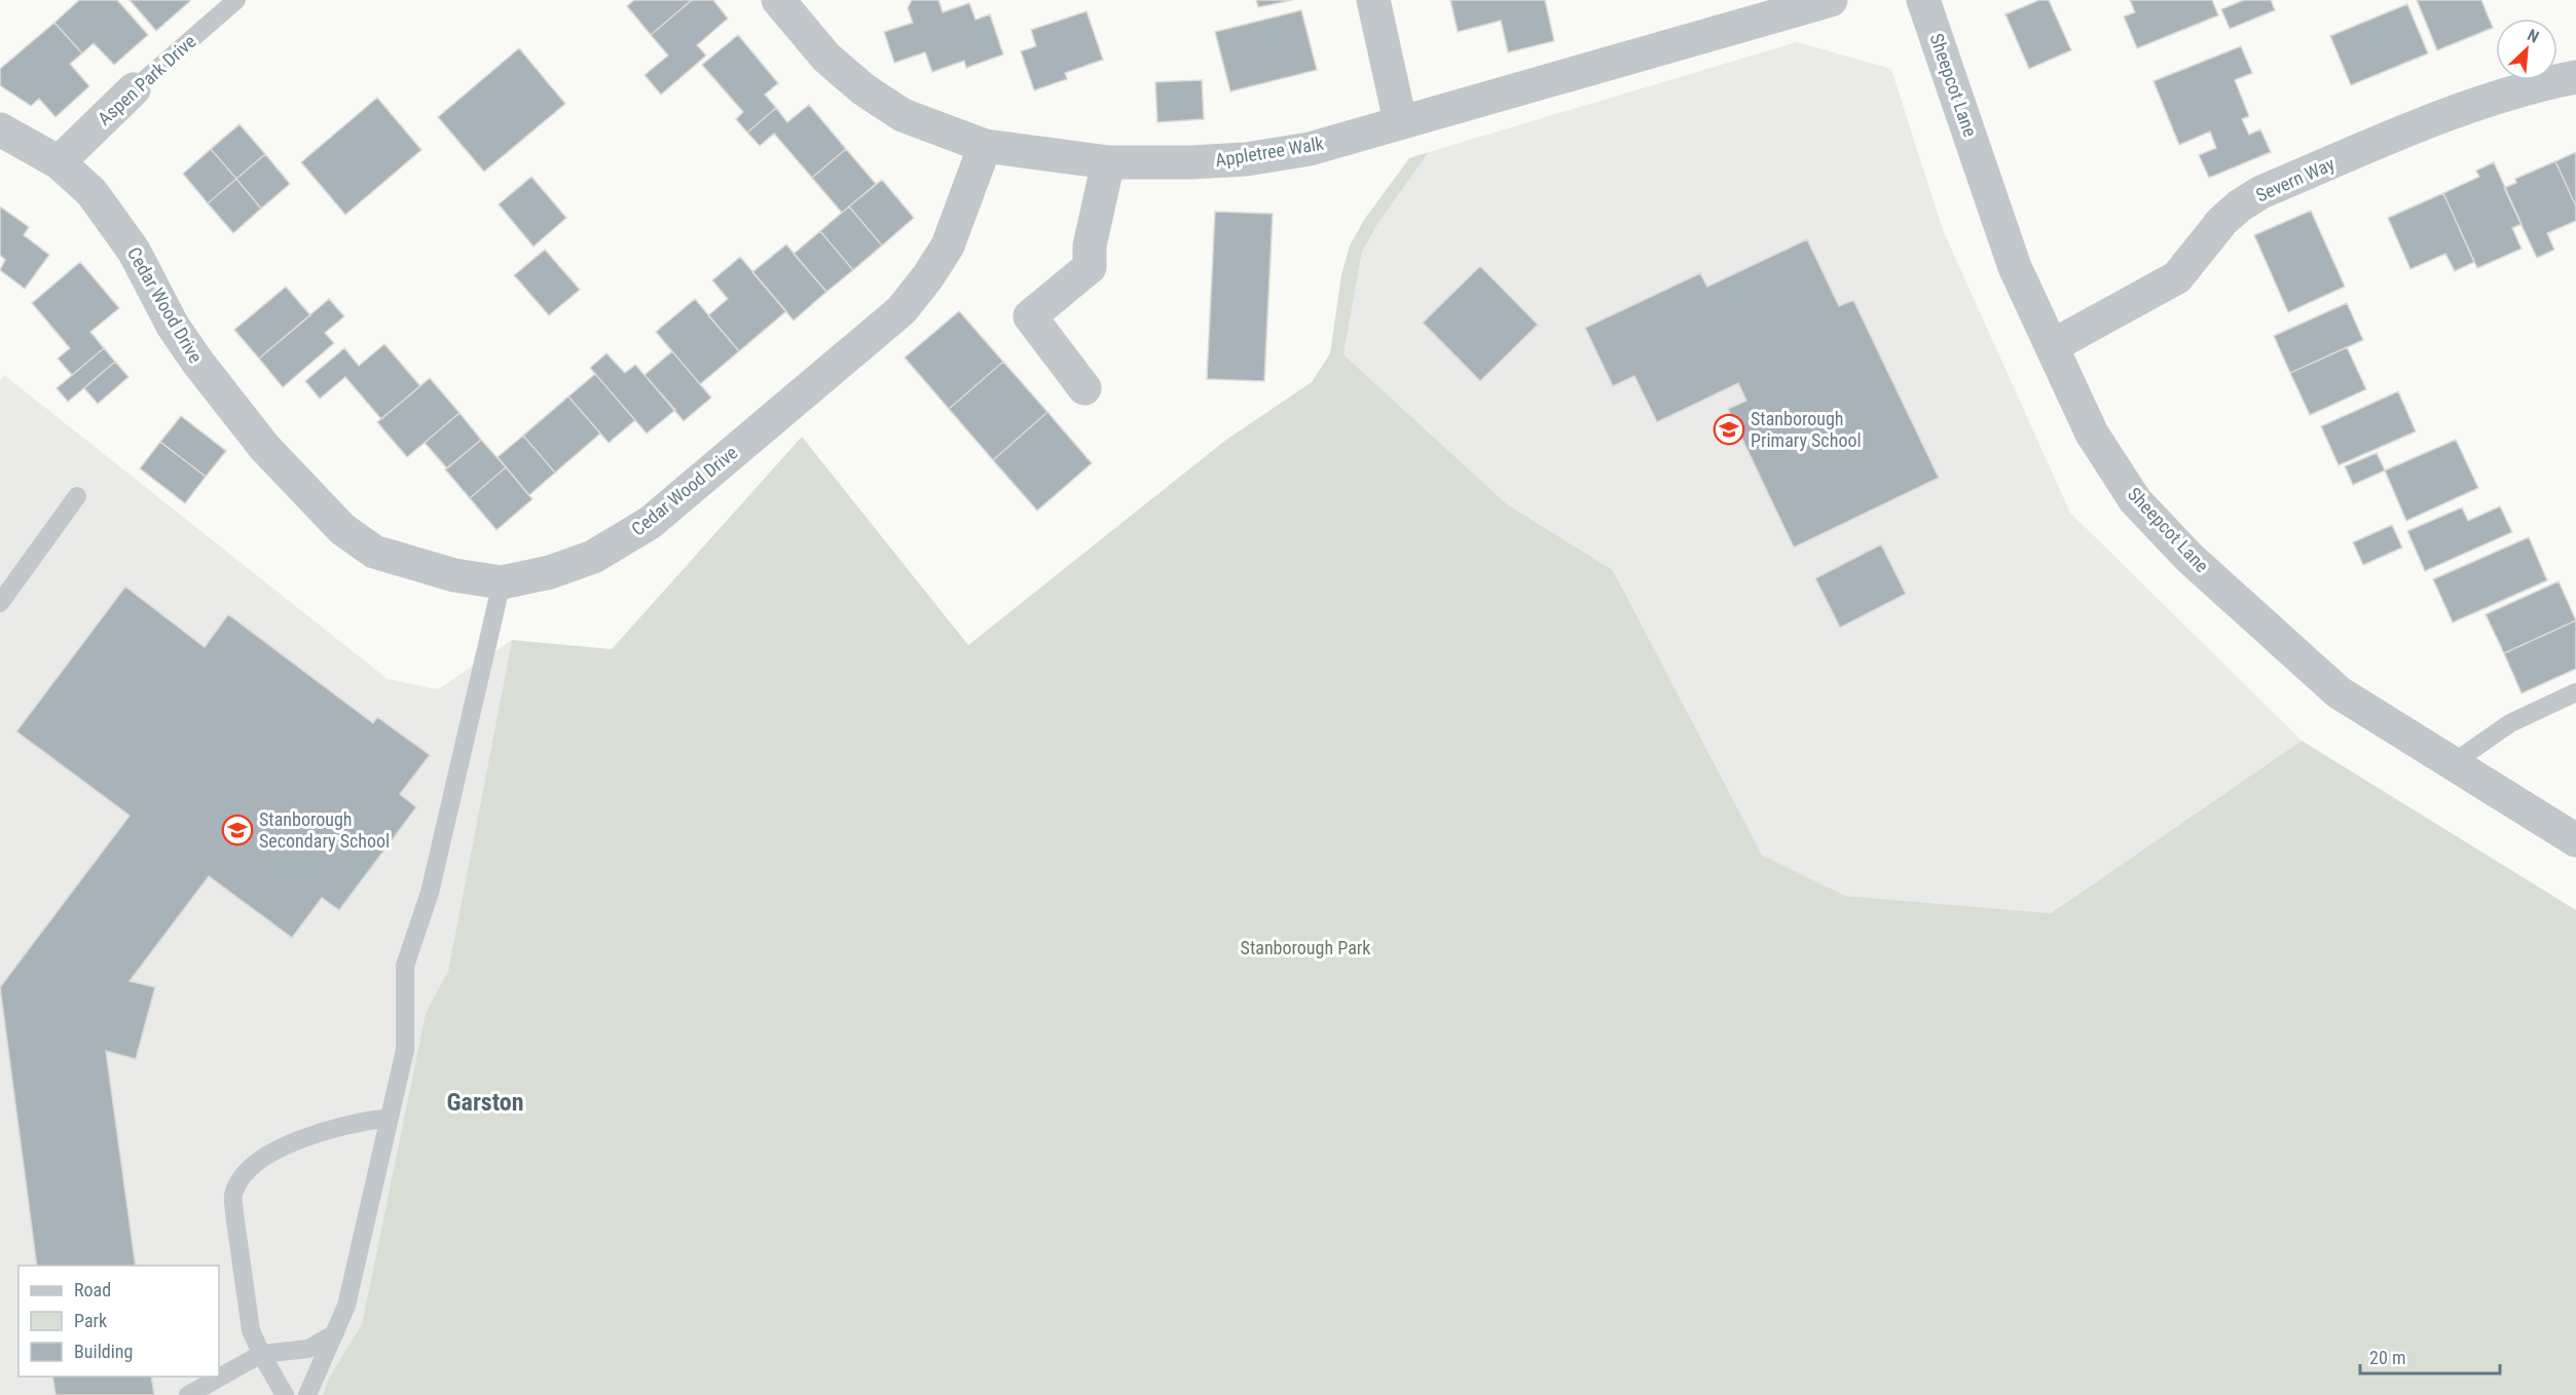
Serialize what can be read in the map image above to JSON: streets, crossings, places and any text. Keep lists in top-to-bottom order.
{
  "streets": {
    "street": [
      "Aspen Park Drive",
      "Sheepcot Lane",
      "Appletree Walk",
      "Severn Way",
      "Cedar Wood Drive"
    ]
  },
  "crossings": [
    ["Aspen Park Drive", "Cedar Wood Drive"],
    ["Sheepcot Lane", "Severn Way"],
    ["Appletree Walk", "Cedar Wood Drive"]
  ],
  "districts": ["Garston"],
  "parks": ["Stanborough Park"],
  "places": {
    "school or university": ["Stanborough Primary School", "Stanborough Secondary School"]
  },
  "legend": ["Road", "Park", "Building"],
  "scale_bar": "20 m",
  "north": "top right"
}
